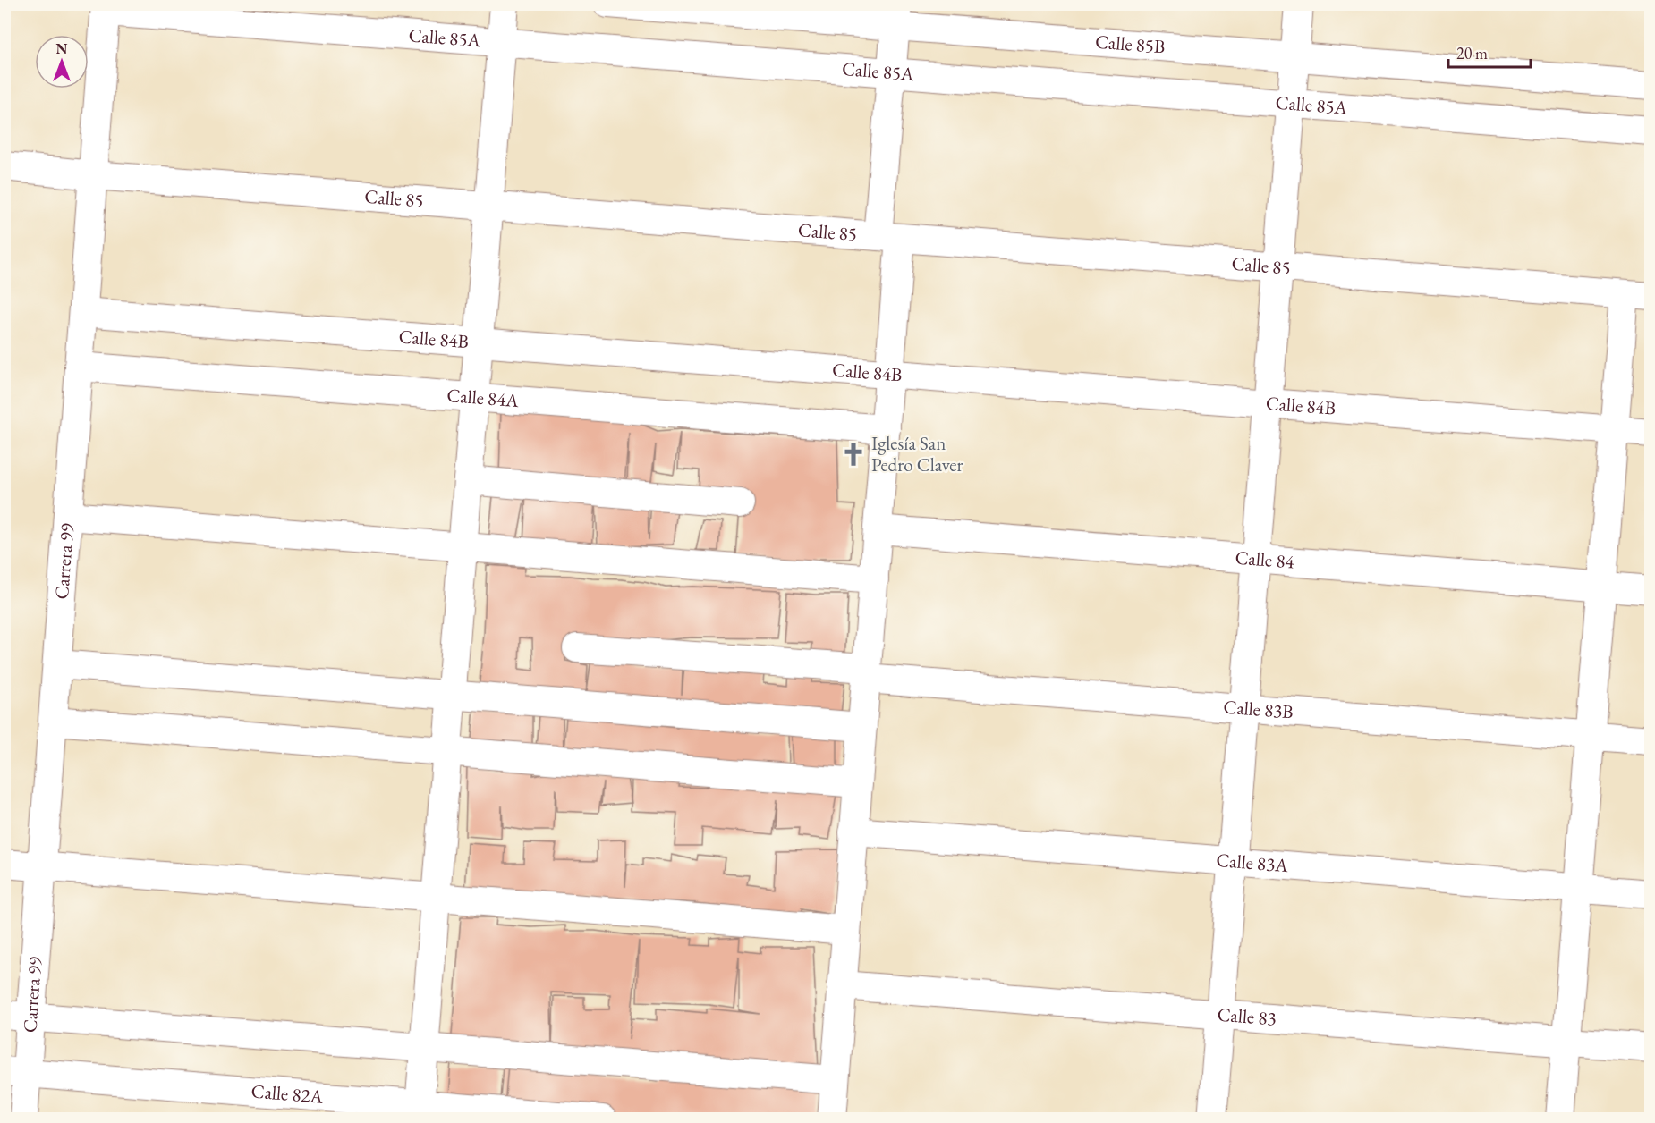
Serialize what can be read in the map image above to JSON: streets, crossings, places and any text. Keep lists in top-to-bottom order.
{
  "streets": {
    "street": [
      "Calle 85A",
      "Calle 85B",
      "Calle 85",
      "Calle 84B",
      "Calle 84A",
      "Calle 84",
      "Carrera 99",
      "Calle 83B",
      "Calle 83A",
      "Calle 83",
      "Calle 82A"
    ]
  },
  "crossings": [
    ["Calle 85A", "Carrera 99"],
    ["Calle 85", "Carrera 99"],
    ["Calle 84B", "Carrera 99"],
    ["Calle 84A", "Carrera 99"],
    ["Carrera 99", "Calle 82A"]
  ],
  "places": {
    "church": ["Iglesía San Pedro Claver"]
  },
  "scale_bar": "20 m",
  "north": "top"
}
